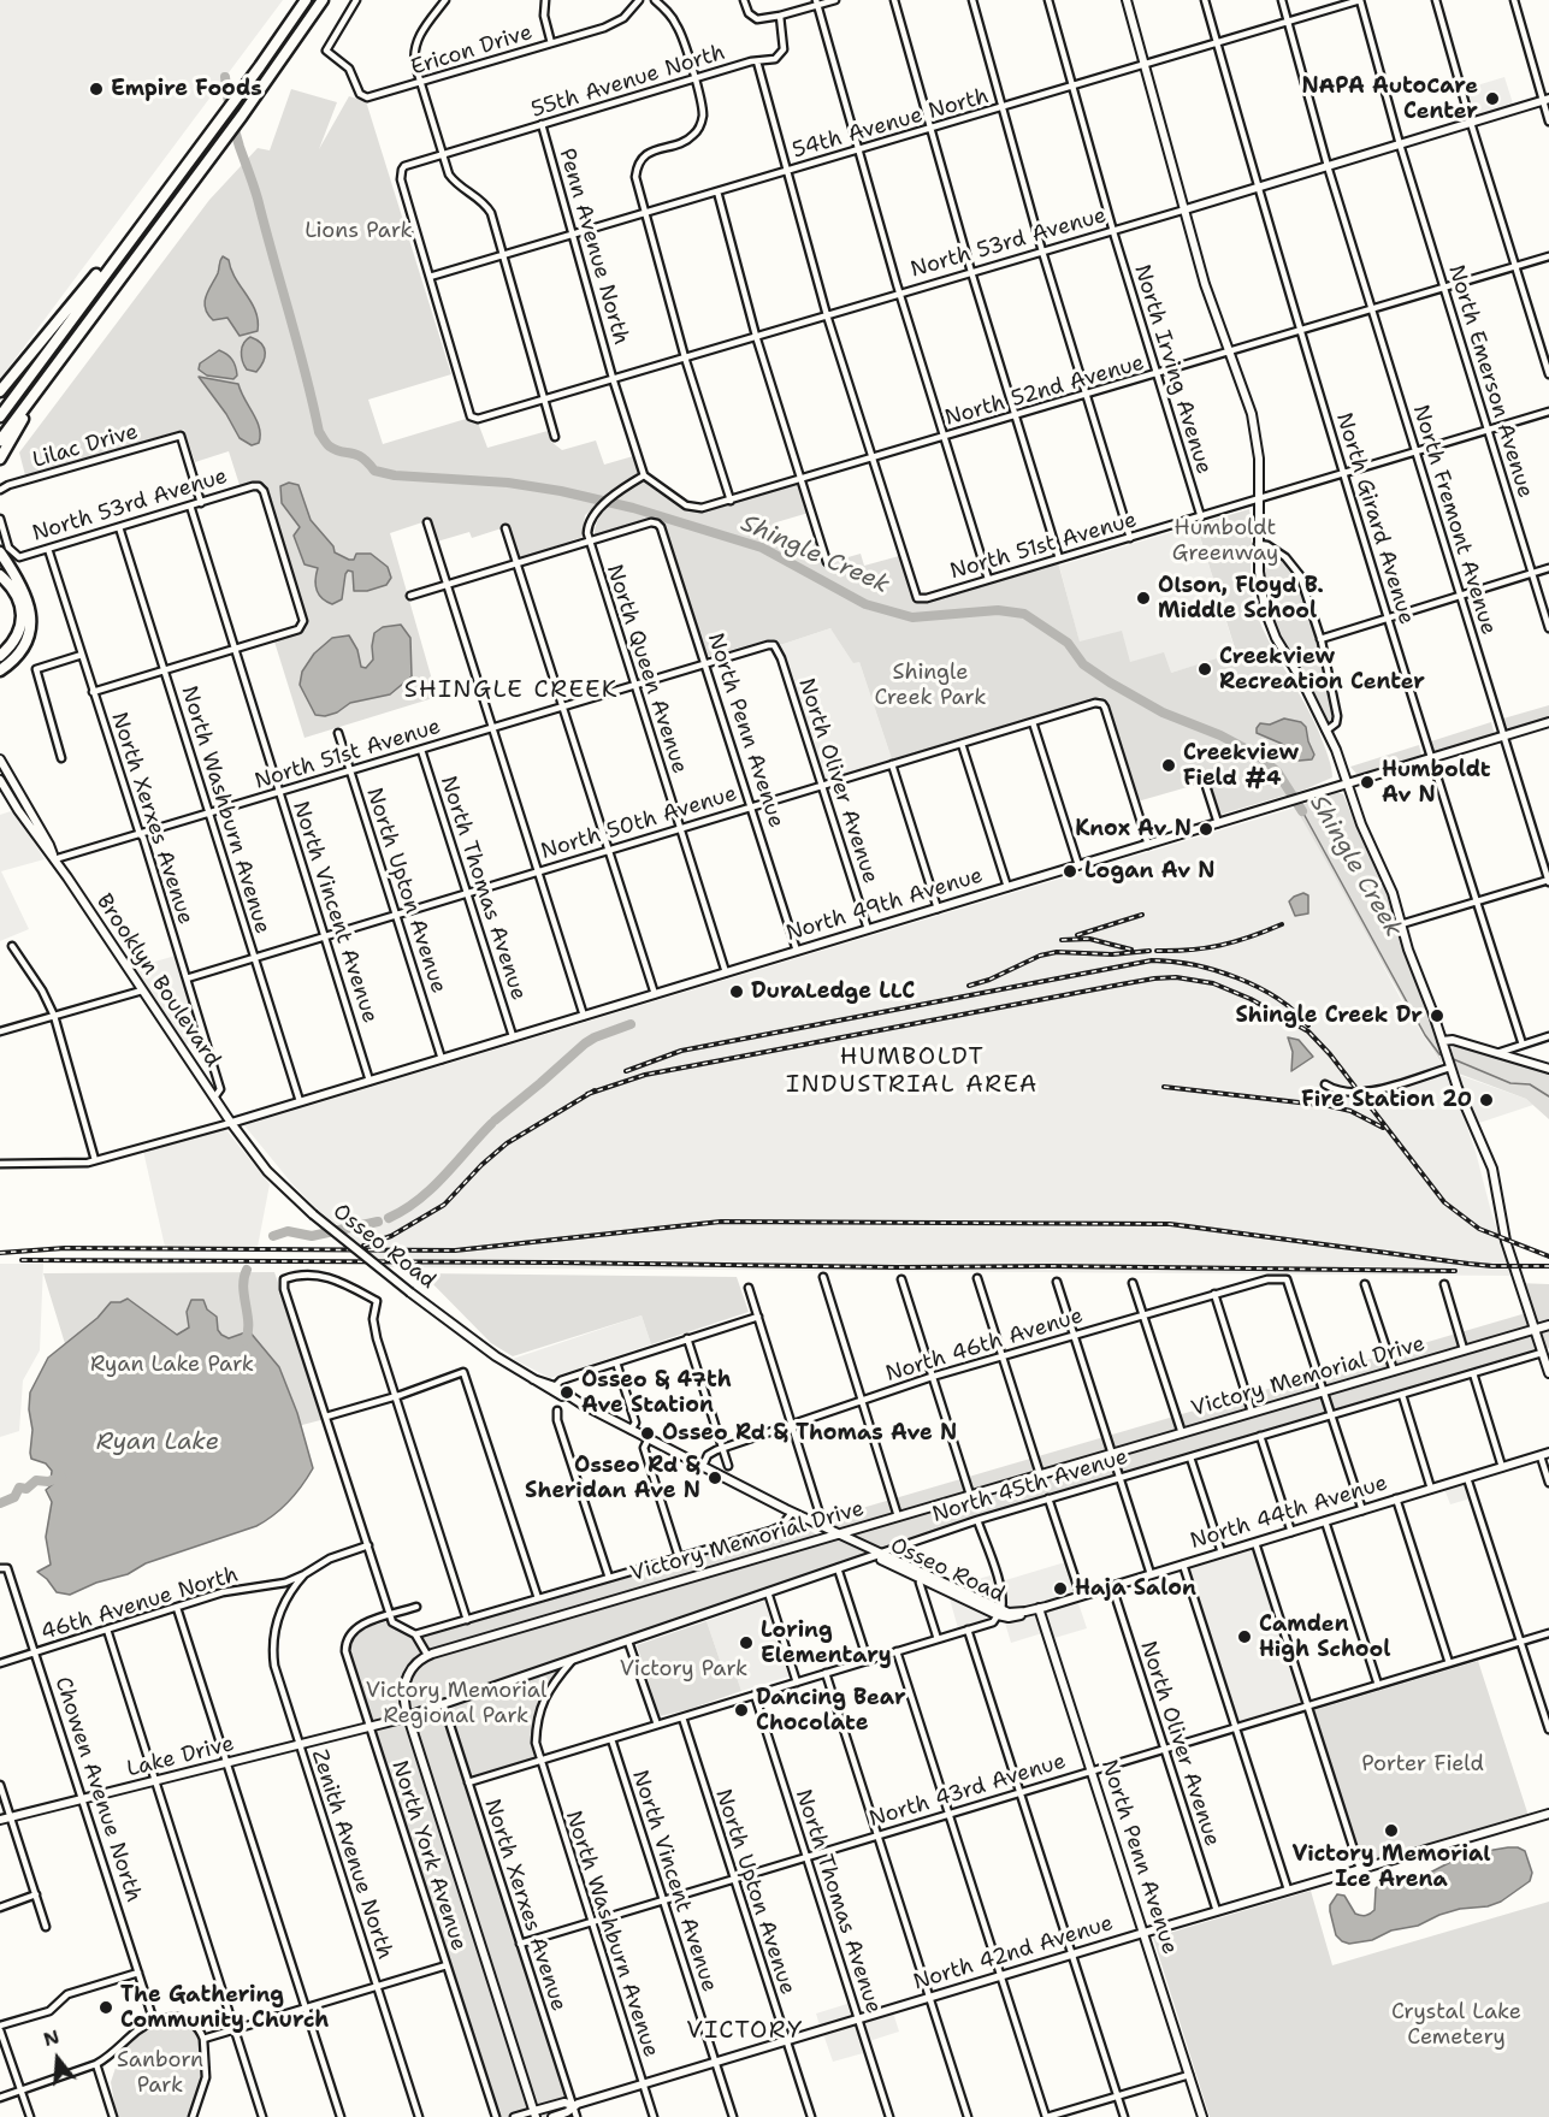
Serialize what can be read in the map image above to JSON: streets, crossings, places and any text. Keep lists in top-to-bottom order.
{
  "streets": {
    "street": [
      "Ericon Drive",
      "55th Avenue North",
      "54th Avenue North",
      "North 53rd Avenue",
      "Penn Avenue North",
      "North Irving Avenue",
      "North Emerson Avenue",
      "North 52nd Avenue",
      "Lilac Drive",
      "North Girard Avenue",
      "North Fremont Avenue",
      "North 51st Avenue",
      "North Queen Avenue",
      "North Penn Avenue",
      "North Oliver Avenue",
      "North Washburn Avenue",
      "North Xerxes Avenue",
      "North 50th Avenue",
      "North Thomas Avenue",
      "North Upton Avenue",
      "North 49th Avenue",
      "North Vincent Avenue",
      "Brooklyn Boulevard",
      "Osseo Road",
      "North 46th Avenue",
      "Victory Memorial Drive",
      "North 45th Avenue",
      "North 44th Avenue",
      "46th Avenue North",
      "Lake Drive",
      "Chowen Avenue North",
      "North 43rd Avenue",
      "Zenith Avenue North",
      "North York Avenue",
      "North 42nd Avenue"
    ]
  },
  "crossings": [
    ["55th Avenue North", "54th Avenue North"],
    ["55th Avenue North", "North 53rd Avenue"],
    ["55th Avenue North", "Penn Avenue North"],
    ["54th Avenue North", "North 53rd Avenue"],
    ["54th Avenue North", "Penn Avenue North"],
    ["54th Avenue North", "North Irving Avenue"],
    ["54th Avenue North", "North Emerson Avenue"],
    ["54th Avenue North", "North Girard Avenue"],
    ["54th Avenue North", "North Fremont Avenue"],
    ["North 53rd Avenue", "Penn Avenue North"],
    ["North 53rd Avenue", "North Irving Avenue"],
    ["North 53rd Avenue", "North Emerson Avenue"],
    ["North 53rd Avenue", "Lilac Drive"],
    ["North 53rd Avenue", "North Girard Avenue"],
    ["North 53rd Avenue", "North Fremont Avenue"],
    ["North 53rd Avenue", "North Washburn Avenue"],
    ["North 53rd Avenue", "North Xerxes Avenue"],
    ["North 53rd Avenue", "North Vincent Avenue"],
    ["North Irving Avenue", "North 52nd Avenue"],
    ["North Irving Avenue", "North 51st Avenue"],
    ["North Emerson Avenue", "North 52nd Avenue"],
    ["North Emerson Avenue", "North 51st Avenue"],
    ["North 52nd Avenue", "North Girard Avenue"],
    ["North 52nd Avenue", "North Fremont Avenue"],
    ["North 52nd Avenue", "North 51st Avenue"],
    ["North Girard Avenue", "North 51st Avenue"],
    ["North Girard Avenue", "North 49th Avenue"],
    ["North Fremont Avenue", "North 51st Avenue"],
    ["North Fremont Avenue", "North 49th Avenue"],
    ["North 51st Avenue", "North Queen Avenue"],
    ["North 51st Avenue", "North Penn Avenue"],
    ["North 51st Avenue", "North Oliver Avenue"],
    ["North 51st Avenue", "North Washburn Avenue"],
    ["North 51st Avenue", "North Xerxes Avenue"],
    ["North 51st Avenue", "North Thomas Avenue"],
    ["North 51st Avenue", "North Upton Avenue"],
    ["North 51st Avenue", "North Vincent Avenue"],
    ["North 51st Avenue", "Brooklyn Boulevard"],
    ["North Queen Avenue", "North Penn Avenue"],
    ["North Queen Avenue", "North 50th Avenue"],
    ["North Queen Avenue", "North 49th Avenue"],
    ["North Penn Avenue", "North 50th Avenue"],
    ["North Penn Avenue", "North 49th Avenue"],
    ["North Penn Avenue", "Osseo Road"],
    ["North Penn Avenue", "North 44th Avenue"],
    ["North Penn Avenue", "North 43rd Avenue"],
    ["North Penn Avenue", "North 42nd Avenue"],
    ["North Oliver Avenue", "North 50th Avenue"],
    ["North Oliver Avenue", "North 49th Avenue"],
    ["North Oliver Avenue", "North 44th Avenue"],
    ["North Oliver Avenue", "North 43rd Avenue"],
    ["North Oliver Avenue", "North 42nd Avenue"],
    ["North Washburn Avenue", "North 50th Avenue"],
    ["North Washburn Avenue", "North 49th Avenue"],
    ["North Washburn Avenue", "North 45th Avenue"],
    ["North Washburn Avenue", "North 43rd Avenue"],
    ["North Washburn Avenue", "North 42nd Avenue"],
    ["North Xerxes Avenue", "North 50th Avenue"],
    ["North Xerxes Avenue", "Brooklyn Boulevard"],
    ["North Xerxes Avenue", "North 45th Avenue"],
    ["North Xerxes Avenue", "North 43rd Avenue"],
    ["North Xerxes Avenue", "North 42nd Avenue"],
    ["North 50th Avenue", "North Thomas Avenue"],
    ["North 50th Avenue", "North Upton Avenue"],
    ["North 50th Avenue", "North 49th Avenue"],
    ["North 50th Avenue", "North Vincent Avenue"],
    ["North Thomas Avenue", "North 49th Avenue"],
    ["North Thomas Avenue", "North 43rd Avenue"],
    ["North Thomas Avenue", "North 42nd Avenue"],
    ["North Upton Avenue", "North 49th Avenue"],
    ["North Upton Avenue", "North 43rd Avenue"],
    ["North Upton Avenue", "North 42nd Avenue"],
    ["North 49th Avenue", "North Vincent Avenue"],
    ["North 49th Avenue", "Brooklyn Boulevard"],
    ["North 49th Avenue", "Osseo Road"],
    ["North Vincent Avenue", "North 43rd Avenue"],
    ["North Vincent Avenue", "North 42nd Avenue"],
    ["Brooklyn Boulevard", "Osseo Road"],
    ["Osseo Road", "North 46th Avenue"],
    ["Osseo Road", "Victory Memorial Drive"],
    ["Osseo Road", "North 45th Avenue"],
    ["Osseo Road", "North 44th Avenue"],
    ["North 46th Avenue", "Victory Memorial Drive"],
    ["North 45th Avenue", "Lake Drive"],
    ["North 45th Avenue", "North York Avenue"],
    ["46th Avenue North", "Chowen Avenue North"],
    ["46th Avenue North", "Zenith Avenue North"],
    ["Lake Drive", "Chowen Avenue North"],
    ["Lake Drive", "Zenith Avenue North"],
    ["Lake Drive", "North York Avenue"]
  ],
  "districts": ["SHINGLE CREEK", "HUMBOLDT INDUSTRIAL AREA", "VICTORY"],
  "water": ["Shingle Creek", "Ryan Lake"],
  "parks": [
    "Lions Park",
    "Humboldt Greenway",
    "Shingle Creek Park",
    "Ryan Lake Park",
    "Victory Park",
    "Victory Memorial Regional Park",
    "Porter Field",
    "Crystal Lake Cemetery",
    "Sanborn Park"
  ],
  "places": [
    "Empire Foods",
    "NAPA AutoCare Center",
    "Olson, Floyd B. Middle School",
    "Creekview Recreation Center",
    "Creekview Field #4",
    "Humboldt Av N",
    "Knox Av N",
    "Logan Av N",
    "DuraLedge LLC",
    "Shingle Creek Dr",
    "Fire Station 20",
    "Osseo & 47th Ave Station",
    "Osseo Rd & Thomas Ave N",
    "Osseo Rd & Sheridan Ave N",
    "Haja Salon",
    "Camden High School",
    "Loring Elementary",
    "Dancing Bear Chocolate",
    "Victory Memorial Ice Arena",
    "The Gathering Community Church"
  ],
  "north": "top"
}
